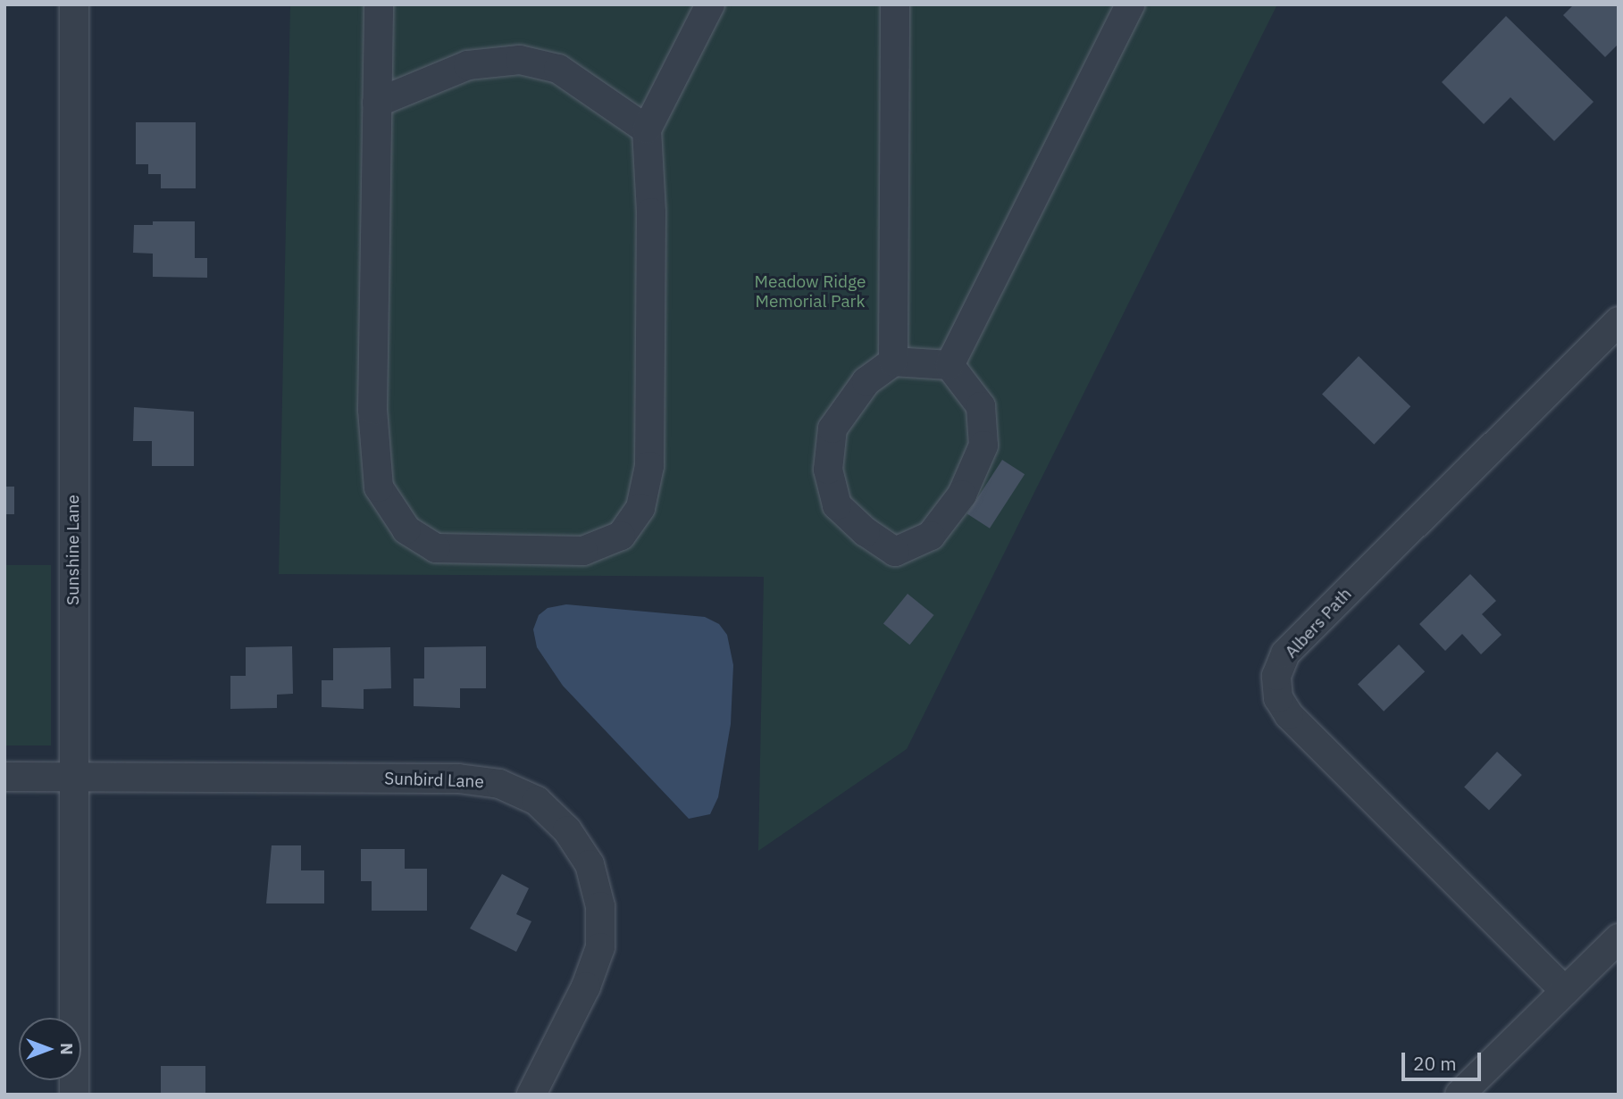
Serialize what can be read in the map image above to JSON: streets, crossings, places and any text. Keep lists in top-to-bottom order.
{
  "streets": {
    "street": ["Sunshine Lane", "Albers Path", "Sunbird Lane"]
  },
  "crossings": [
    ["Sunshine Lane", "Sunbird Lane"]
  ],
  "parks": ["Meadow Ridge Memorial Park"],
  "scale_bar": "20 m",
  "north": "right"
}
